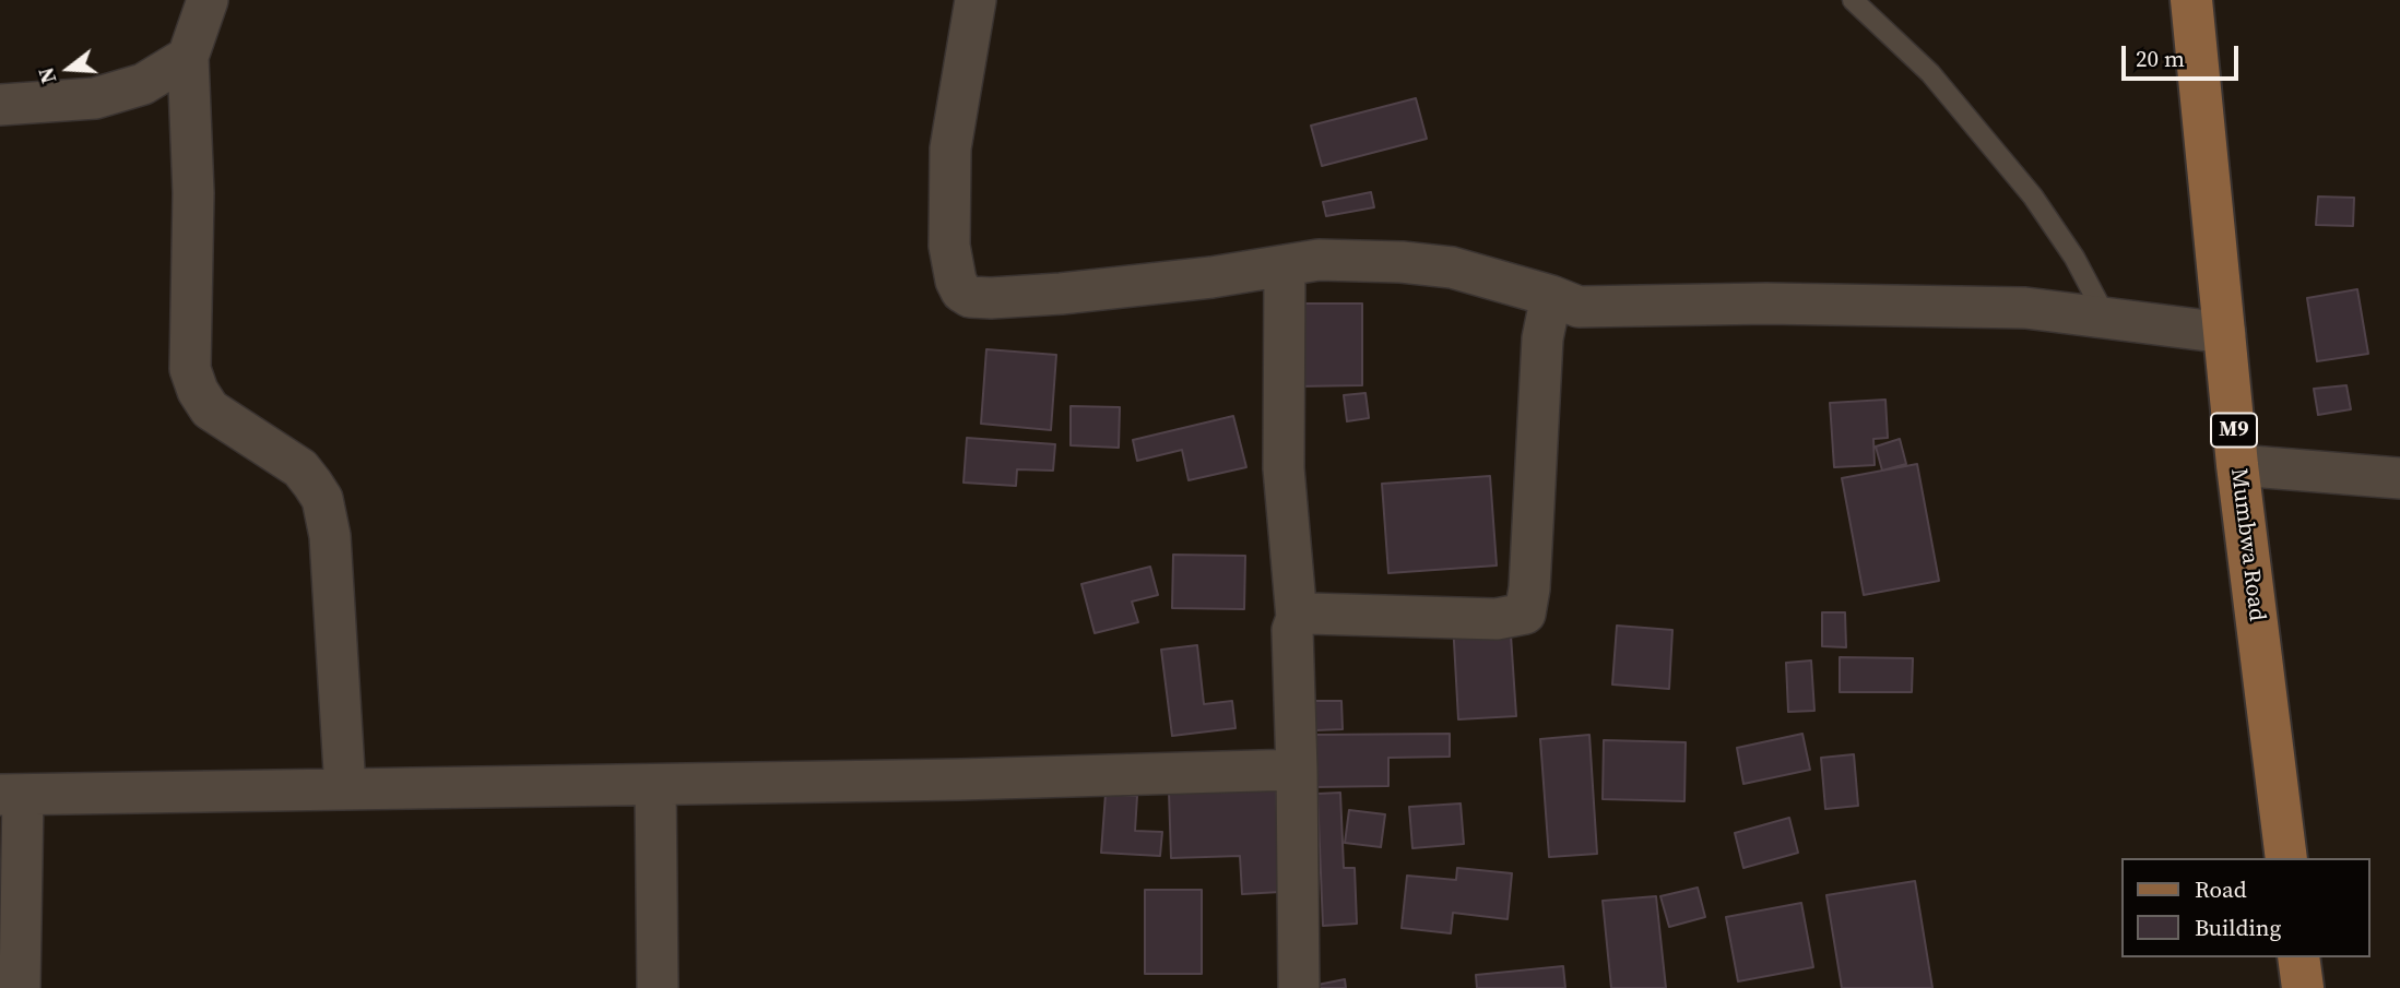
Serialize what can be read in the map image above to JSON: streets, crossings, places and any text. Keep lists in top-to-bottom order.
{
  "streets": {
    "main road": ["M9", "Mumbwa Road"]
  },
  "legend": ["Road", "Building"],
  "scale_bar": "20 m",
  "north": "left"
}
